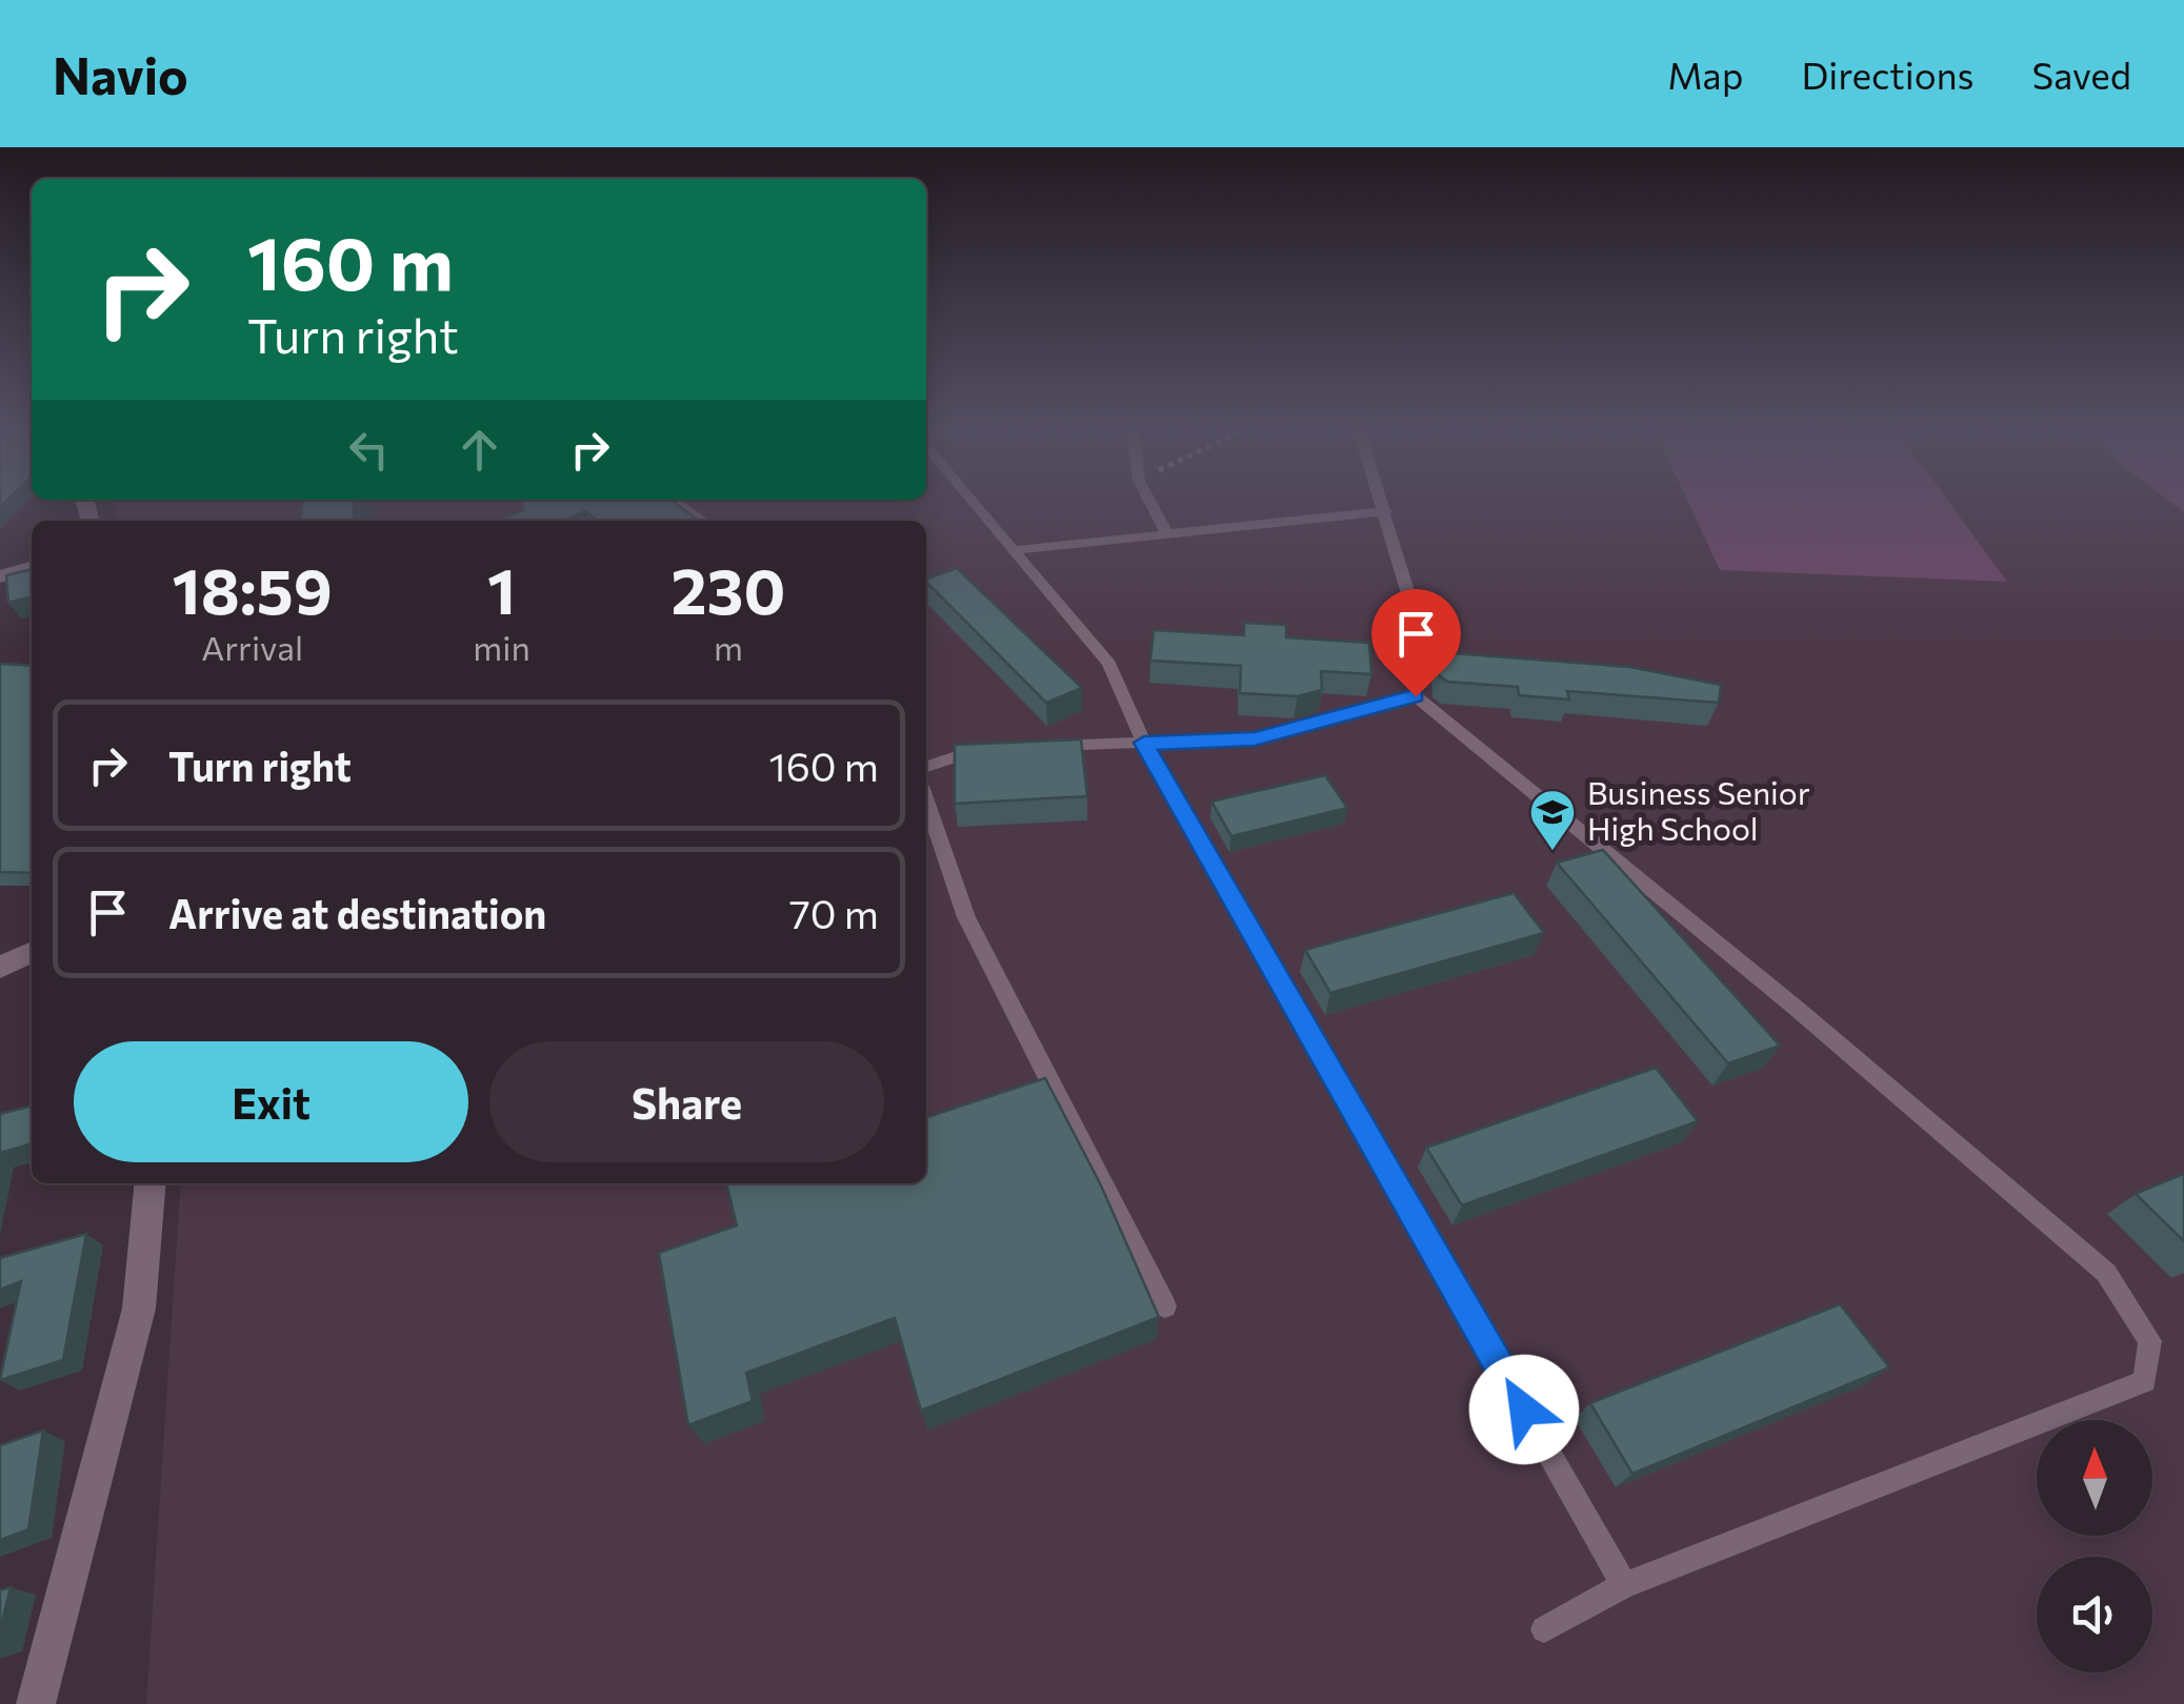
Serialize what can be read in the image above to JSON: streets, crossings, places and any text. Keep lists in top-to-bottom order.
{
  "places": {
    "school or university": ["Business Senior High School"]
  },
  "north": "top",
  "page": {
    "header": "Navio",
    "nav": ["Map", "Directions", "Saved"],
    "turn": ["160 m", "Turn right"],
    "eta": [
      "18:59",
      "Arrival",
      "1",
      "min",
      "230",
      "m"
    ],
    "list": [
      {
        "name": "Turn right",
        "value": "160 m"
      },
      {
        "name": "Arrive at destination",
        "value": "70 m"
      }
    ],
    "buttons": ["Exit", "Share"]
  }
}
